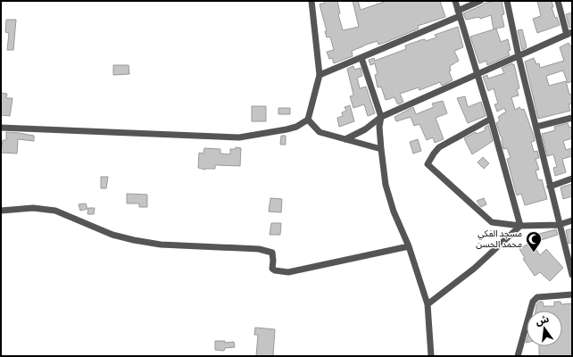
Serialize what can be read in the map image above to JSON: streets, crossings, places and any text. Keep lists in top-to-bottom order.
{
  "places": {
    "mosque": ["مسجد الفكي محمد الحسن"]
  },
  "north": "top"
}
